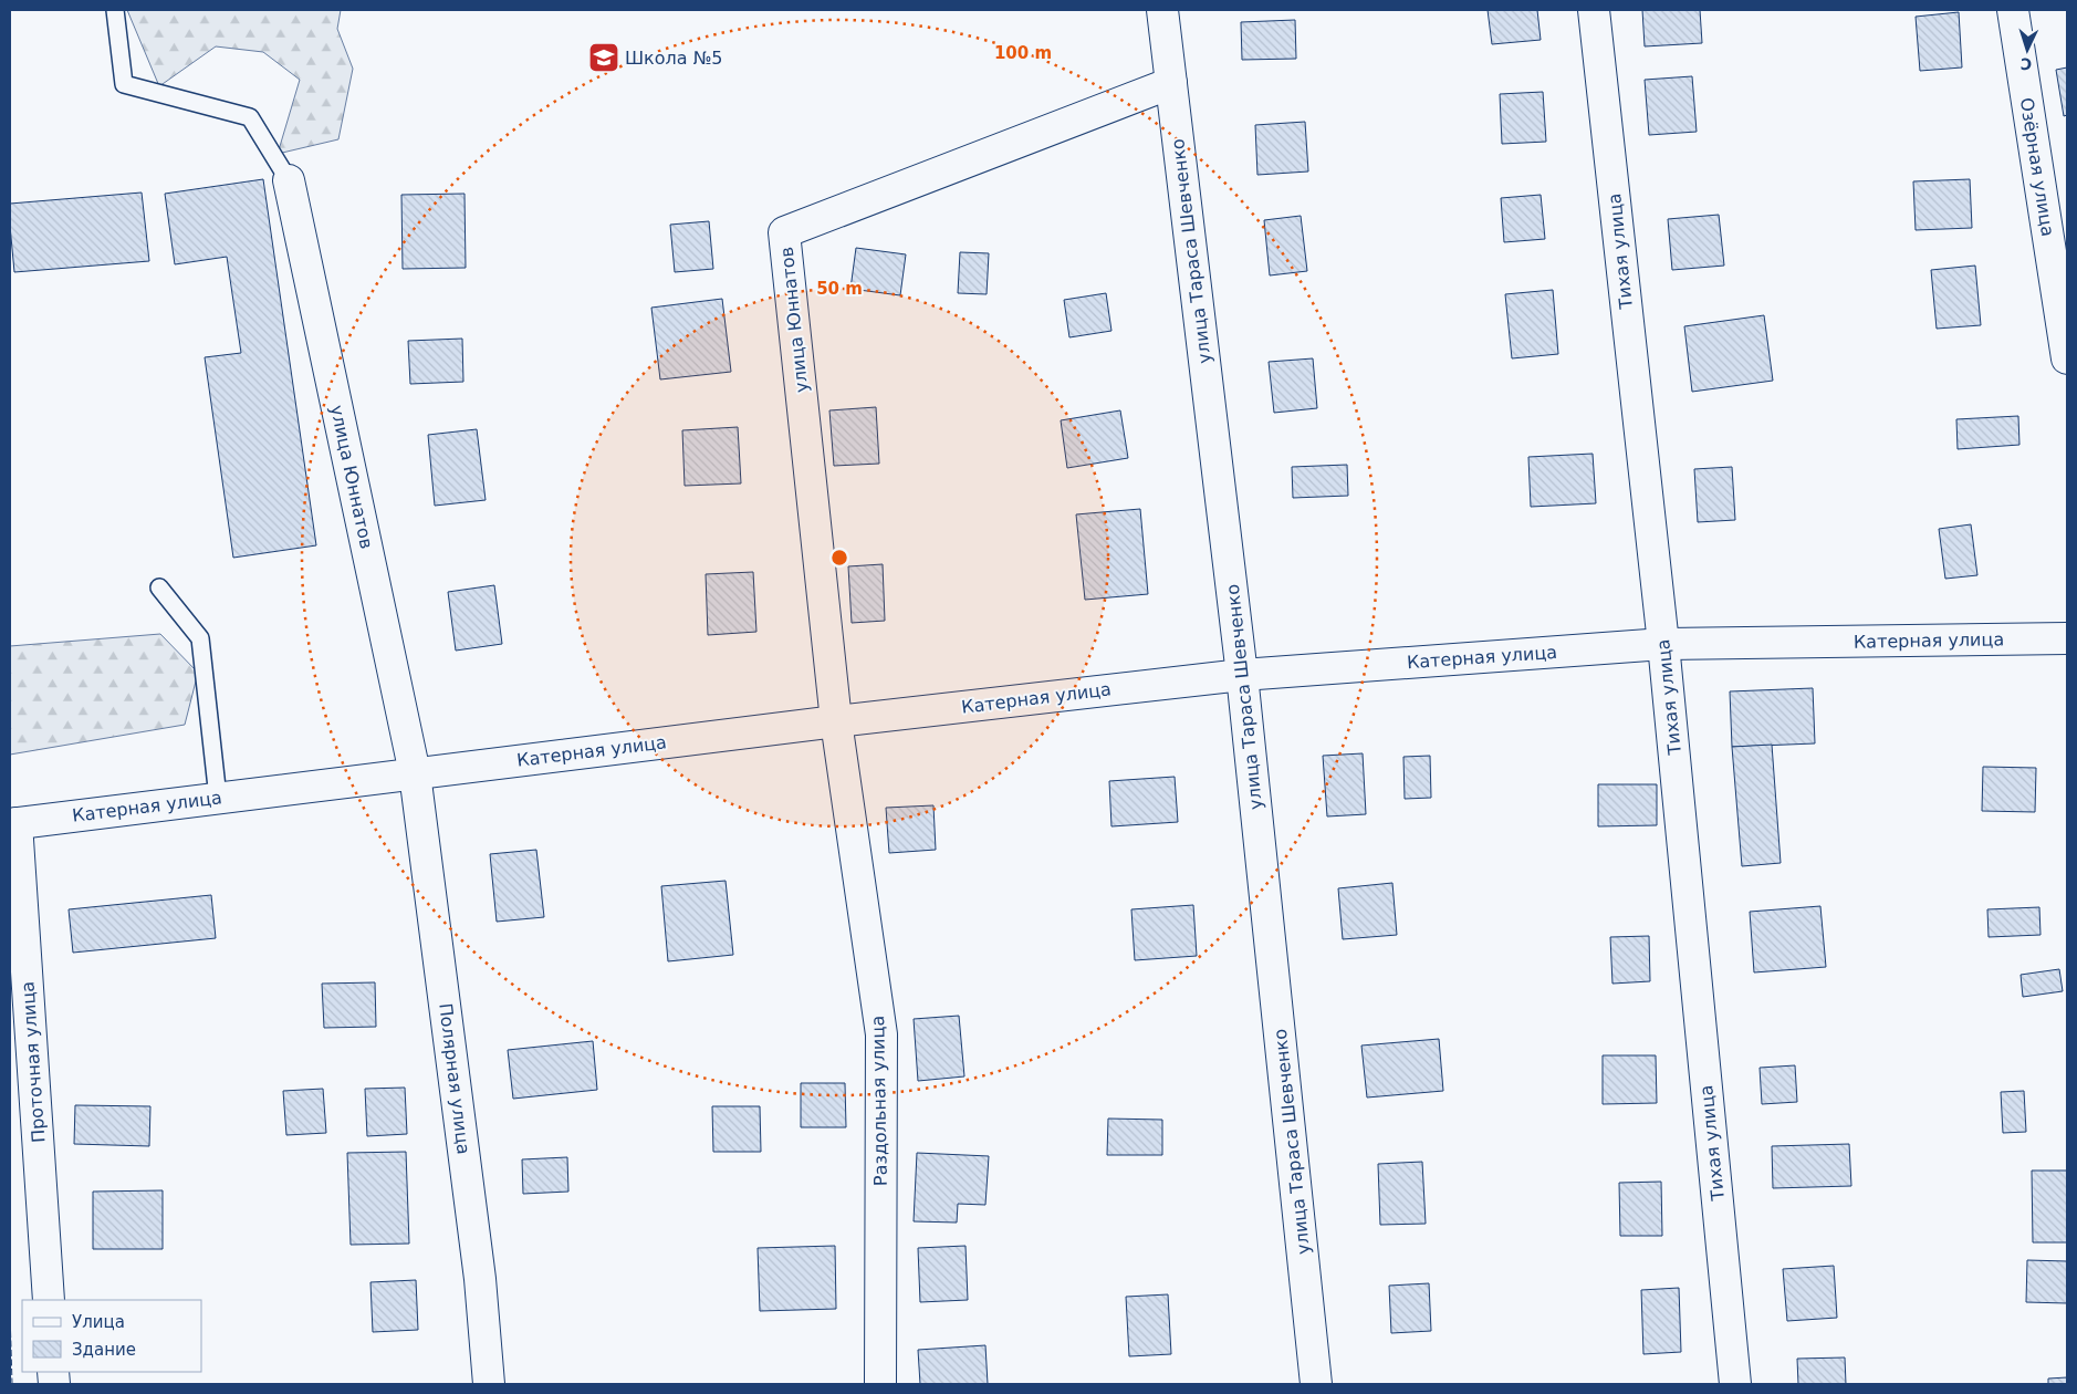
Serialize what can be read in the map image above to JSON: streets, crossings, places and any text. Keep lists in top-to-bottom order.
{
  "streets": {
    "street": [
      "Озёрная улица",
      "улица Тараса Шевченко",
      "Тихая улица",
      "улица Юннатов",
      "Катерная улица",
      "Проточная улица",
      "Полярная улица",
      "Раздольная улица"
    ]
  },
  "crossings": [
    ["улица Тараса Шевченко", "улица Юннатов"],
    ["улица Тараса Шевченко", "Катерная улица"],
    ["Тихая улица", "Катерная улица"],
    ["улица Юннатов", "Катерная улица"],
    ["улица Юннатов", "Полярная улица"],
    ["улица Юннатов", "Раздольная улица"],
    ["Катерная улица", "Проточная улица"],
    ["Катерная улица", "Полярная улица"],
    ["Катерная улица", "Раздольная улица"]
  ],
  "places": {
    "school or university": ["Школа №5"]
  },
  "legend": ["Улица", "Здание"],
  "north": "bottom",
  "rings": ["100 m", "50 m"]
}
